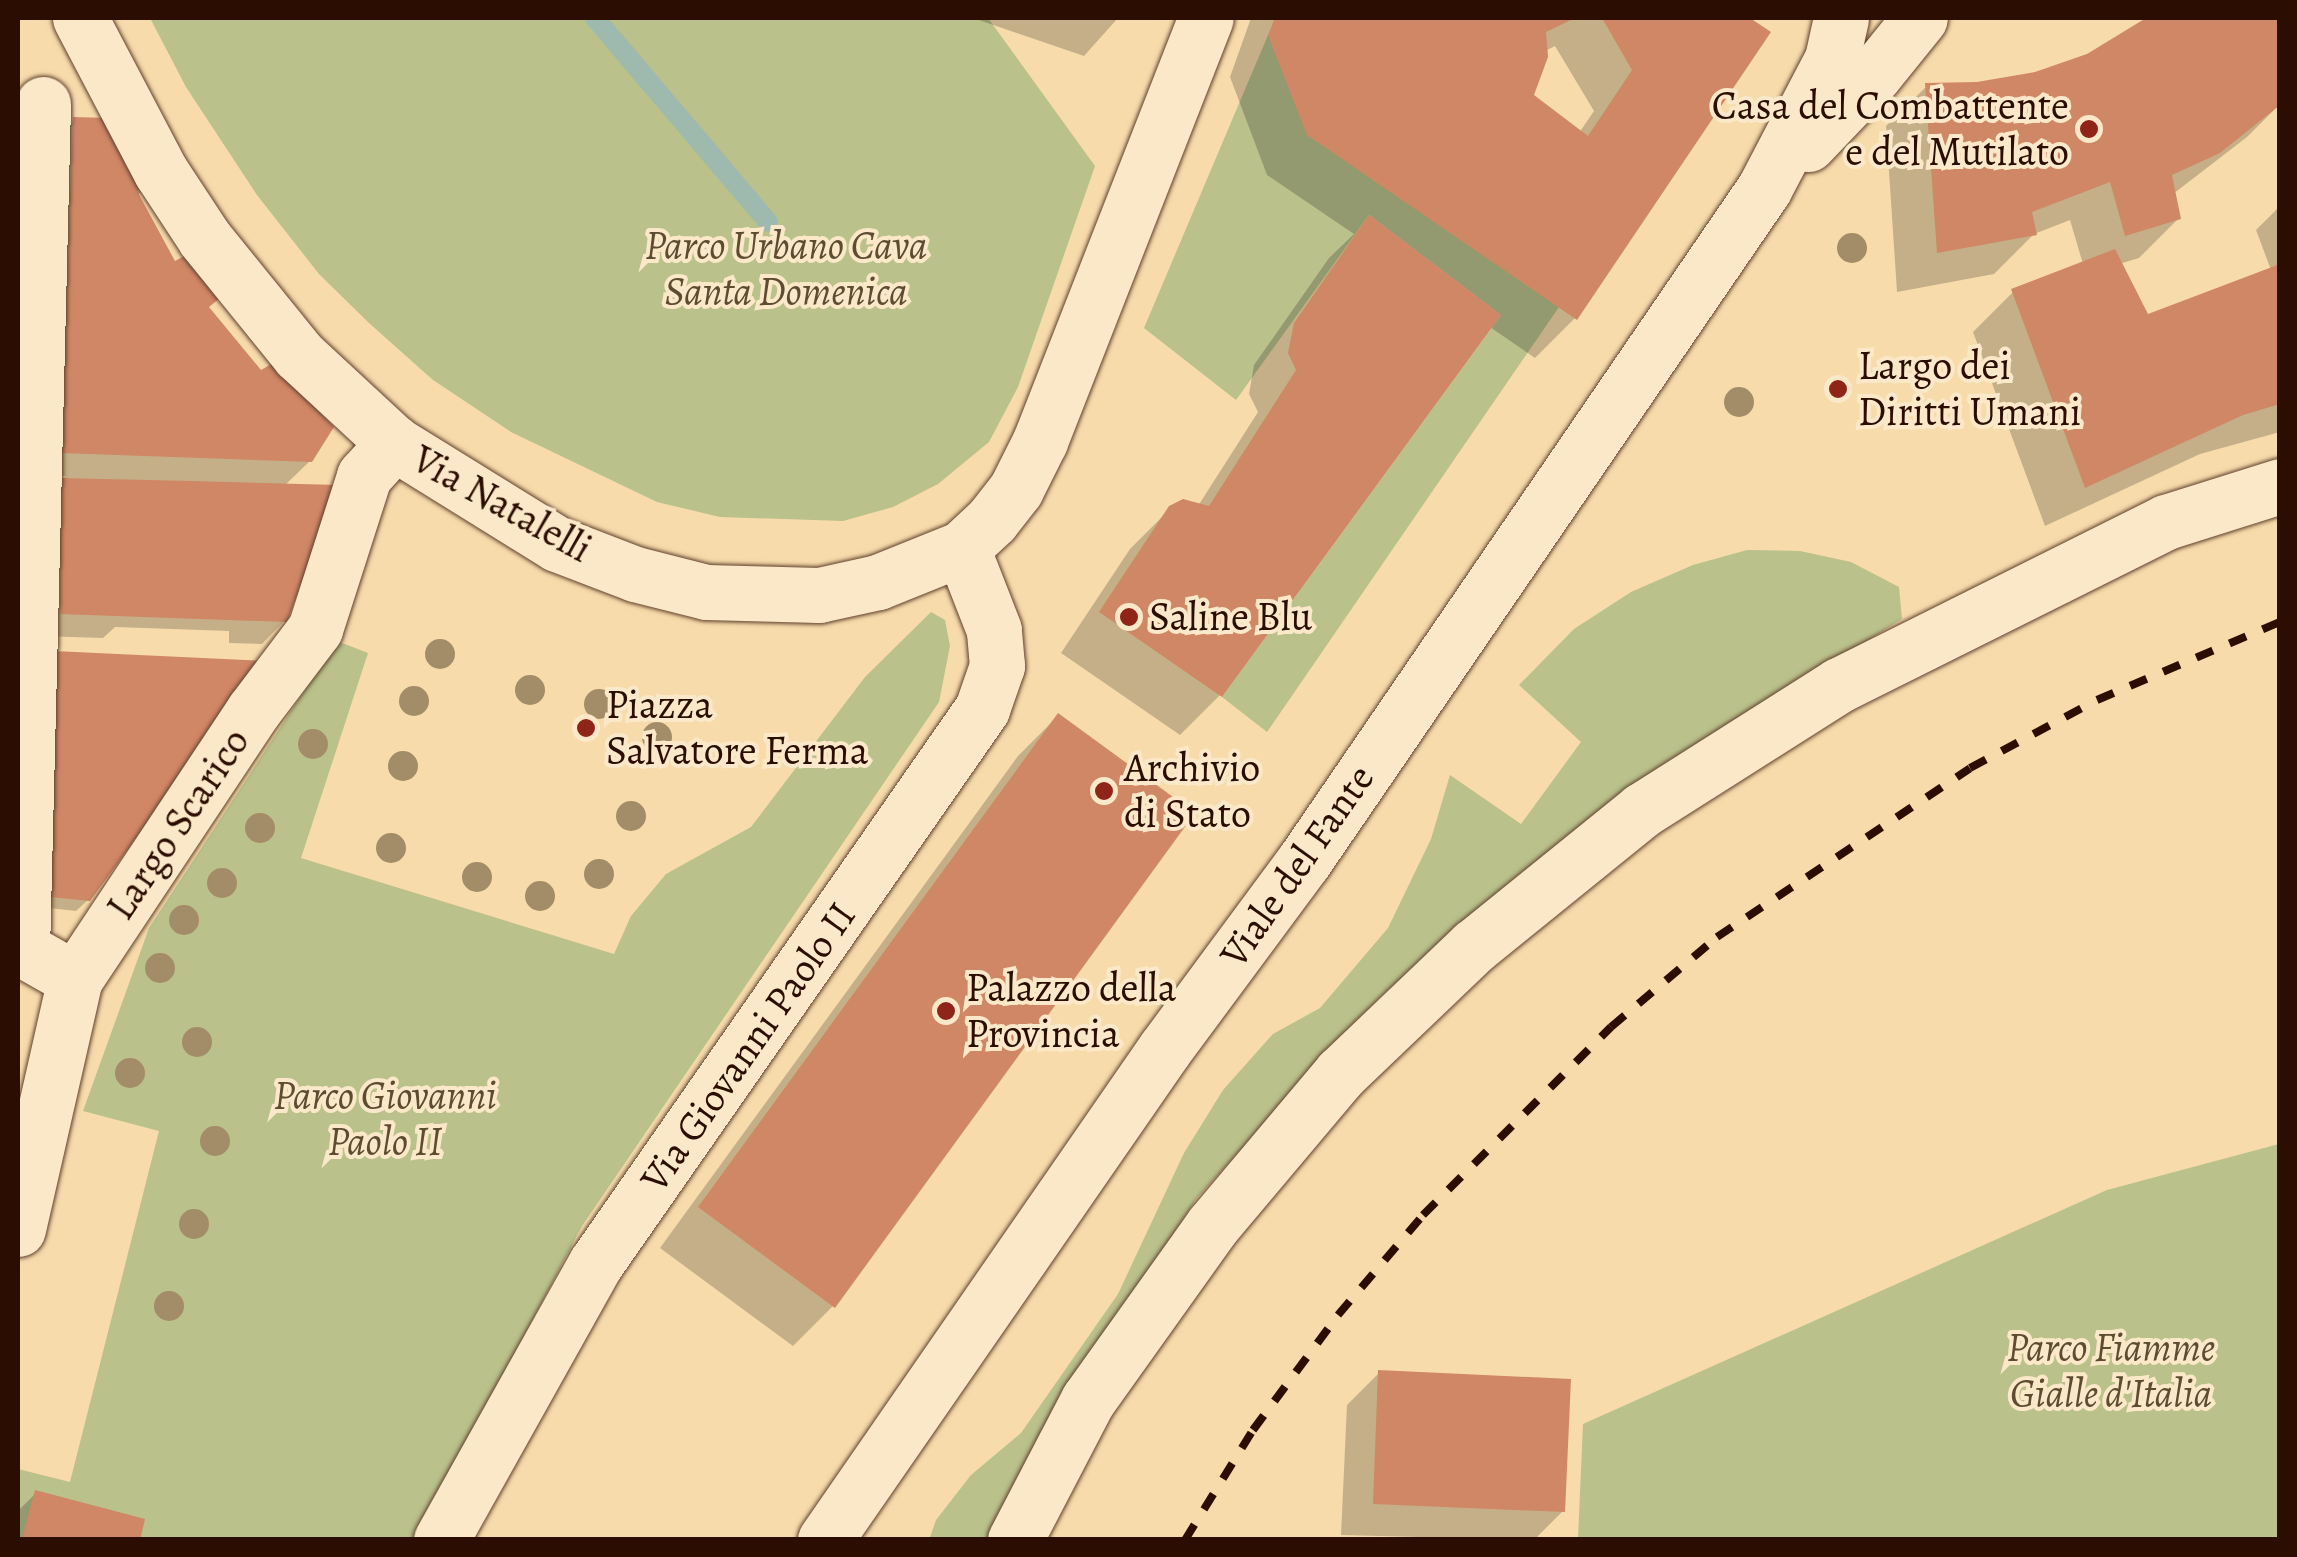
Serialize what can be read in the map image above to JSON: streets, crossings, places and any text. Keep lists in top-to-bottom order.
{
  "streets": {
    "street": [
      "Via Natalelli",
      "Largo Scarico",
      "Viale del Fante",
      "Via Giovanni Paolo II"
    ]
  },
  "crossings": [
    ["Via Natalelli", "Largo Scarico"],
    ["Via Natalelli", "Via Giovanni Paolo II"]
  ],
  "parks": ["Parco Urbano Cava Santa Domenica", "Parco Giovanni Paolo II", "Parco Fiamme Gialle d'Italia"],
  "places": [
    "Casa del Combattente e del Mutilato",
    "Largo dei Diritti Umani",
    "Saline Blu",
    "Piazza Salvatore Ferma",
    "Archivio di Stato",
    "Palazzo della Provincia"
  ]
}
